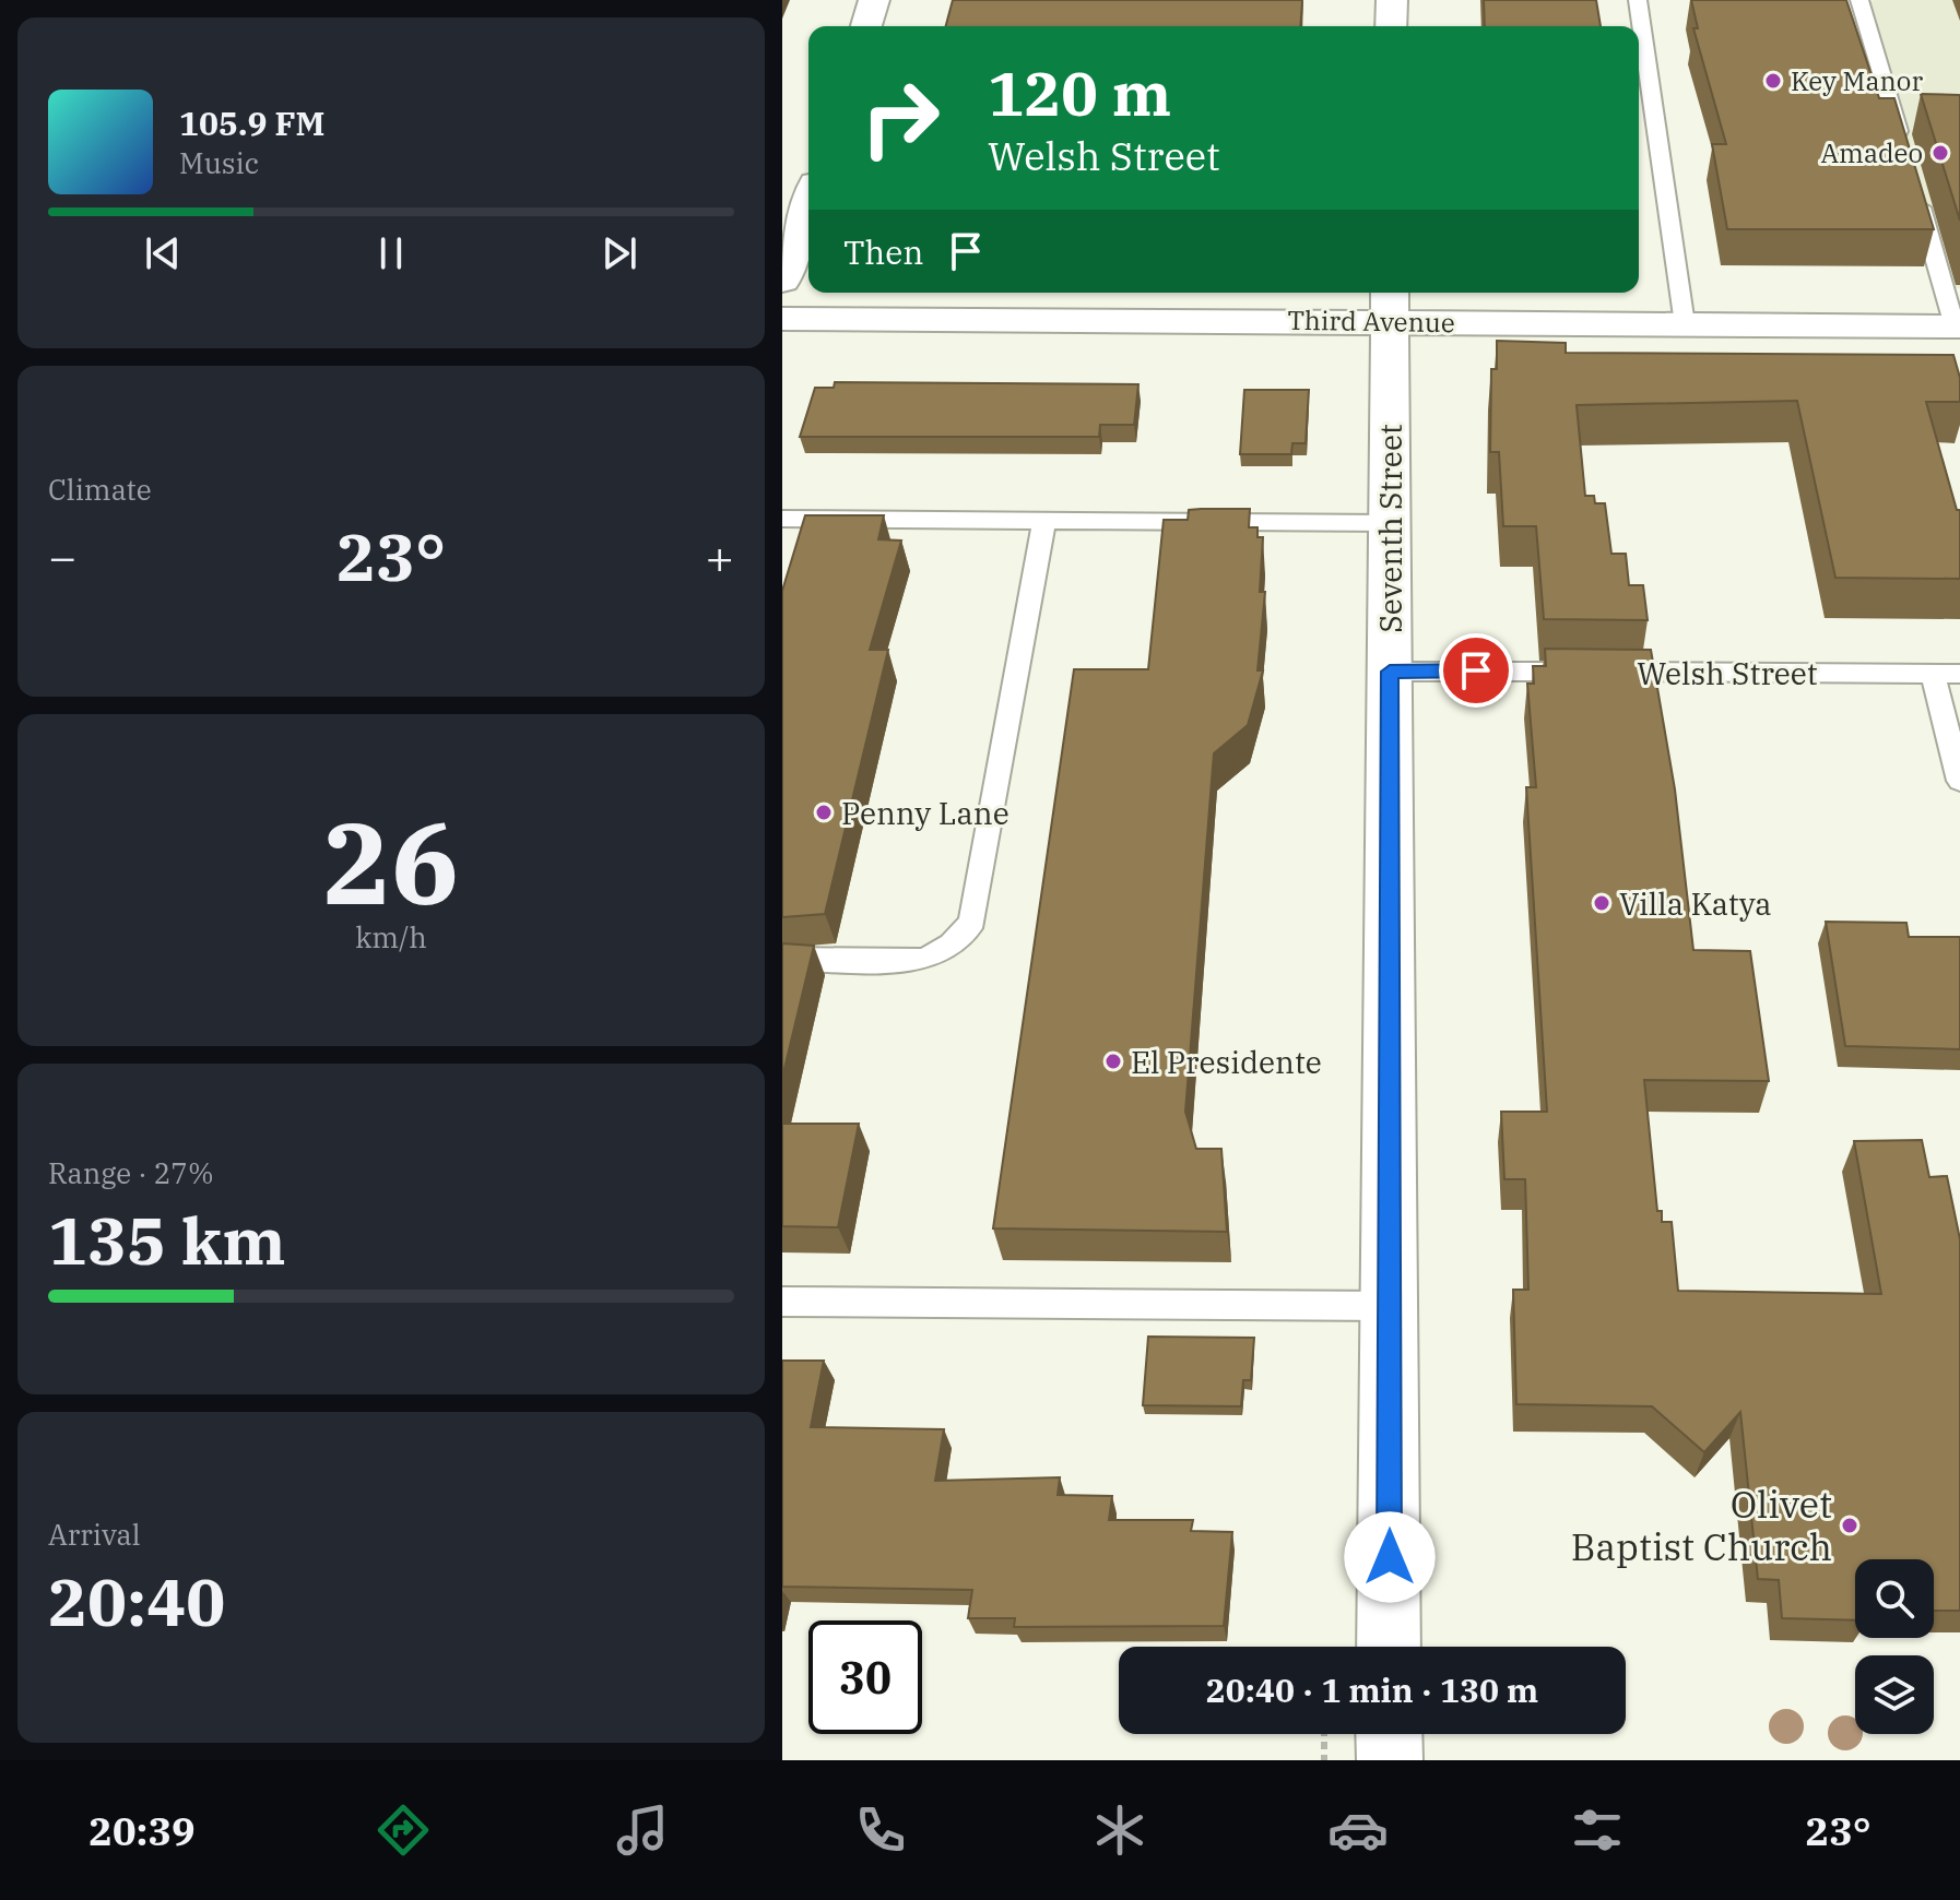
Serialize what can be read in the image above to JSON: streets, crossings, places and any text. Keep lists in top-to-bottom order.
{
  "streets": {
    "street": ["Third Avenue", "Seventh Street"],
    "lane": ["Welsh Street"]
  },
  "crossings": [
    ["Third Avenue", "Seventh Street"],
    ["Seventh Street", "Welsh Street"]
  ],
  "places": [
    "Key Manor",
    "Amadeo",
    "Penny Lane",
    "Villa Katya",
    "El Presidente",
    "Olivet Baptist Church"
  ],
  "page": {
    "turn": ["120 m", "Welsh Street"],
    "song": ["105.9 FM", "Music"],
    "then": "Then",
    "tile": [
      "Climate",
      ["26", "km/h"],
      ["Range · 27%", "135 km"],
      ["Arrival", "20:40"]
    ],
    "heat": ["−", "23°", "+"],
    "limit": "30",
    "trip": "20:40 · 1 min · 130 m",
    "tabs": ["20:39", "23°"]
  }
}
